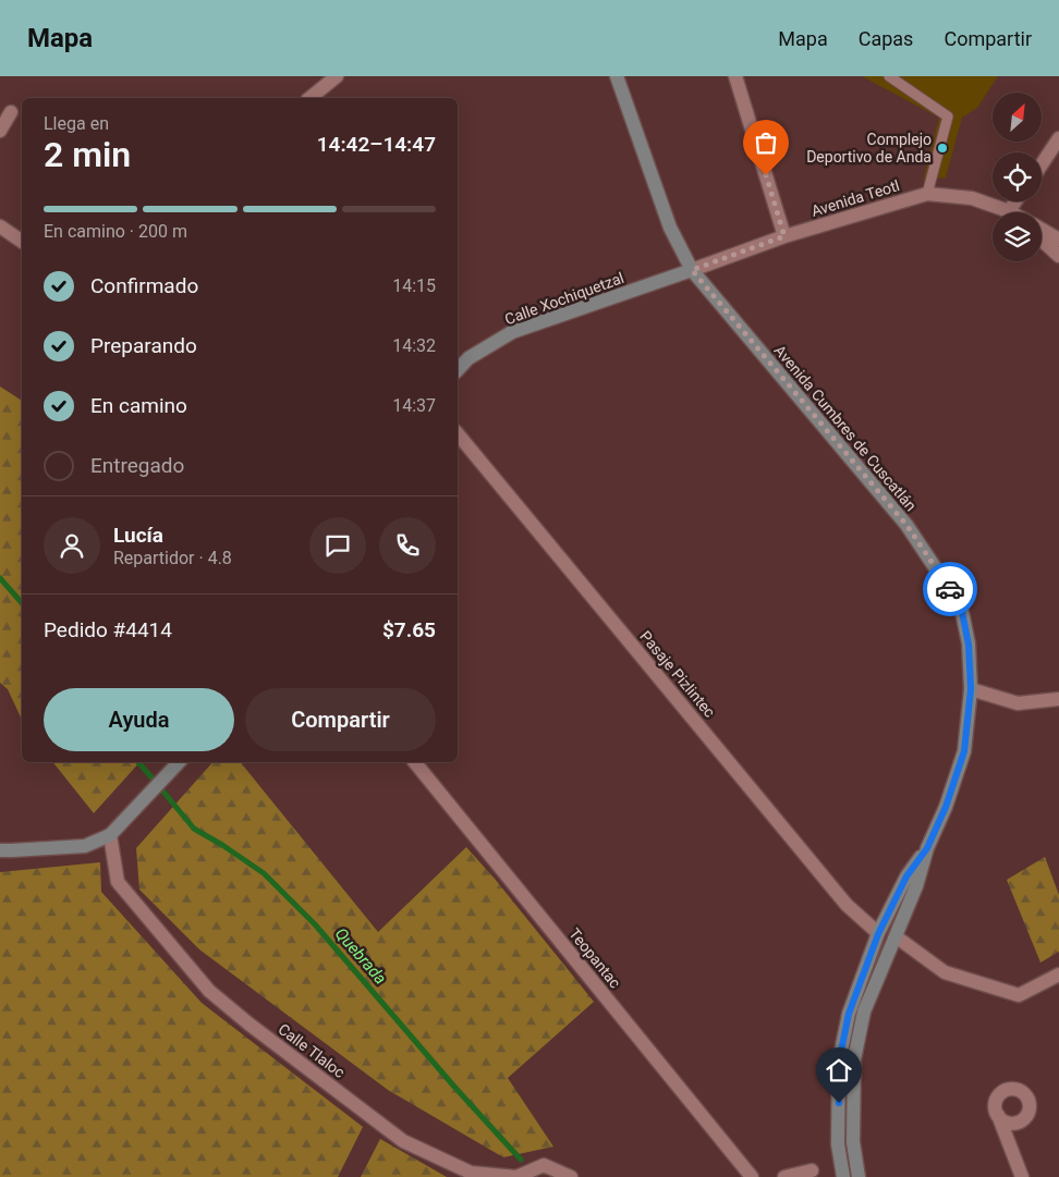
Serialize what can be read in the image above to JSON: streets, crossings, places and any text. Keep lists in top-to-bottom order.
{
  "streets": {
    "main road": ["Calle Xochiquetzal", "Avenida Cumbres de Cuscatlán"],
    "street": [
      "Avenida Teotl",
      "Pasaje Pizlintec",
      "Teopantac",
      "Calle Tlaloc"
    ]
  },
  "crossings": [
    ["Avenida Teotl", "Calle Xochiquetzal"],
    ["Avenida Teotl", "Avenida Cumbres de Cuscatlán"],
    ["Calle Xochiquetzal", "Avenida Cumbres de Cuscatlán"],
    ["Avenida Cumbres de Cuscatlán", "Pasaje Pizlintec"]
  ],
  "water": ["Quebrada"],
  "places": ["Complejo Deportivo de Anda"],
  "north": "top right",
  "page": {
    "header": "Mapa",
    "nav": ["Mapa", "Capas", "Compartir"],
    "heading": ["2 min", "Llega en", "14:42–14:47"],
    "panel": [
      "Lucía",
      "Repartidor · 4.8",
      "Pedido #4414",
      "$7.65"
    ],
    "bar": "En camino · 200 m",
    "list": [
      ["Confirmado", "14:15"],
      ["Preparando", "14:32"],
      ["En camino", "14:37"],
      "Entregado"
    ],
    "buttons": ["Ayuda", "Compartir"]
  }
}
